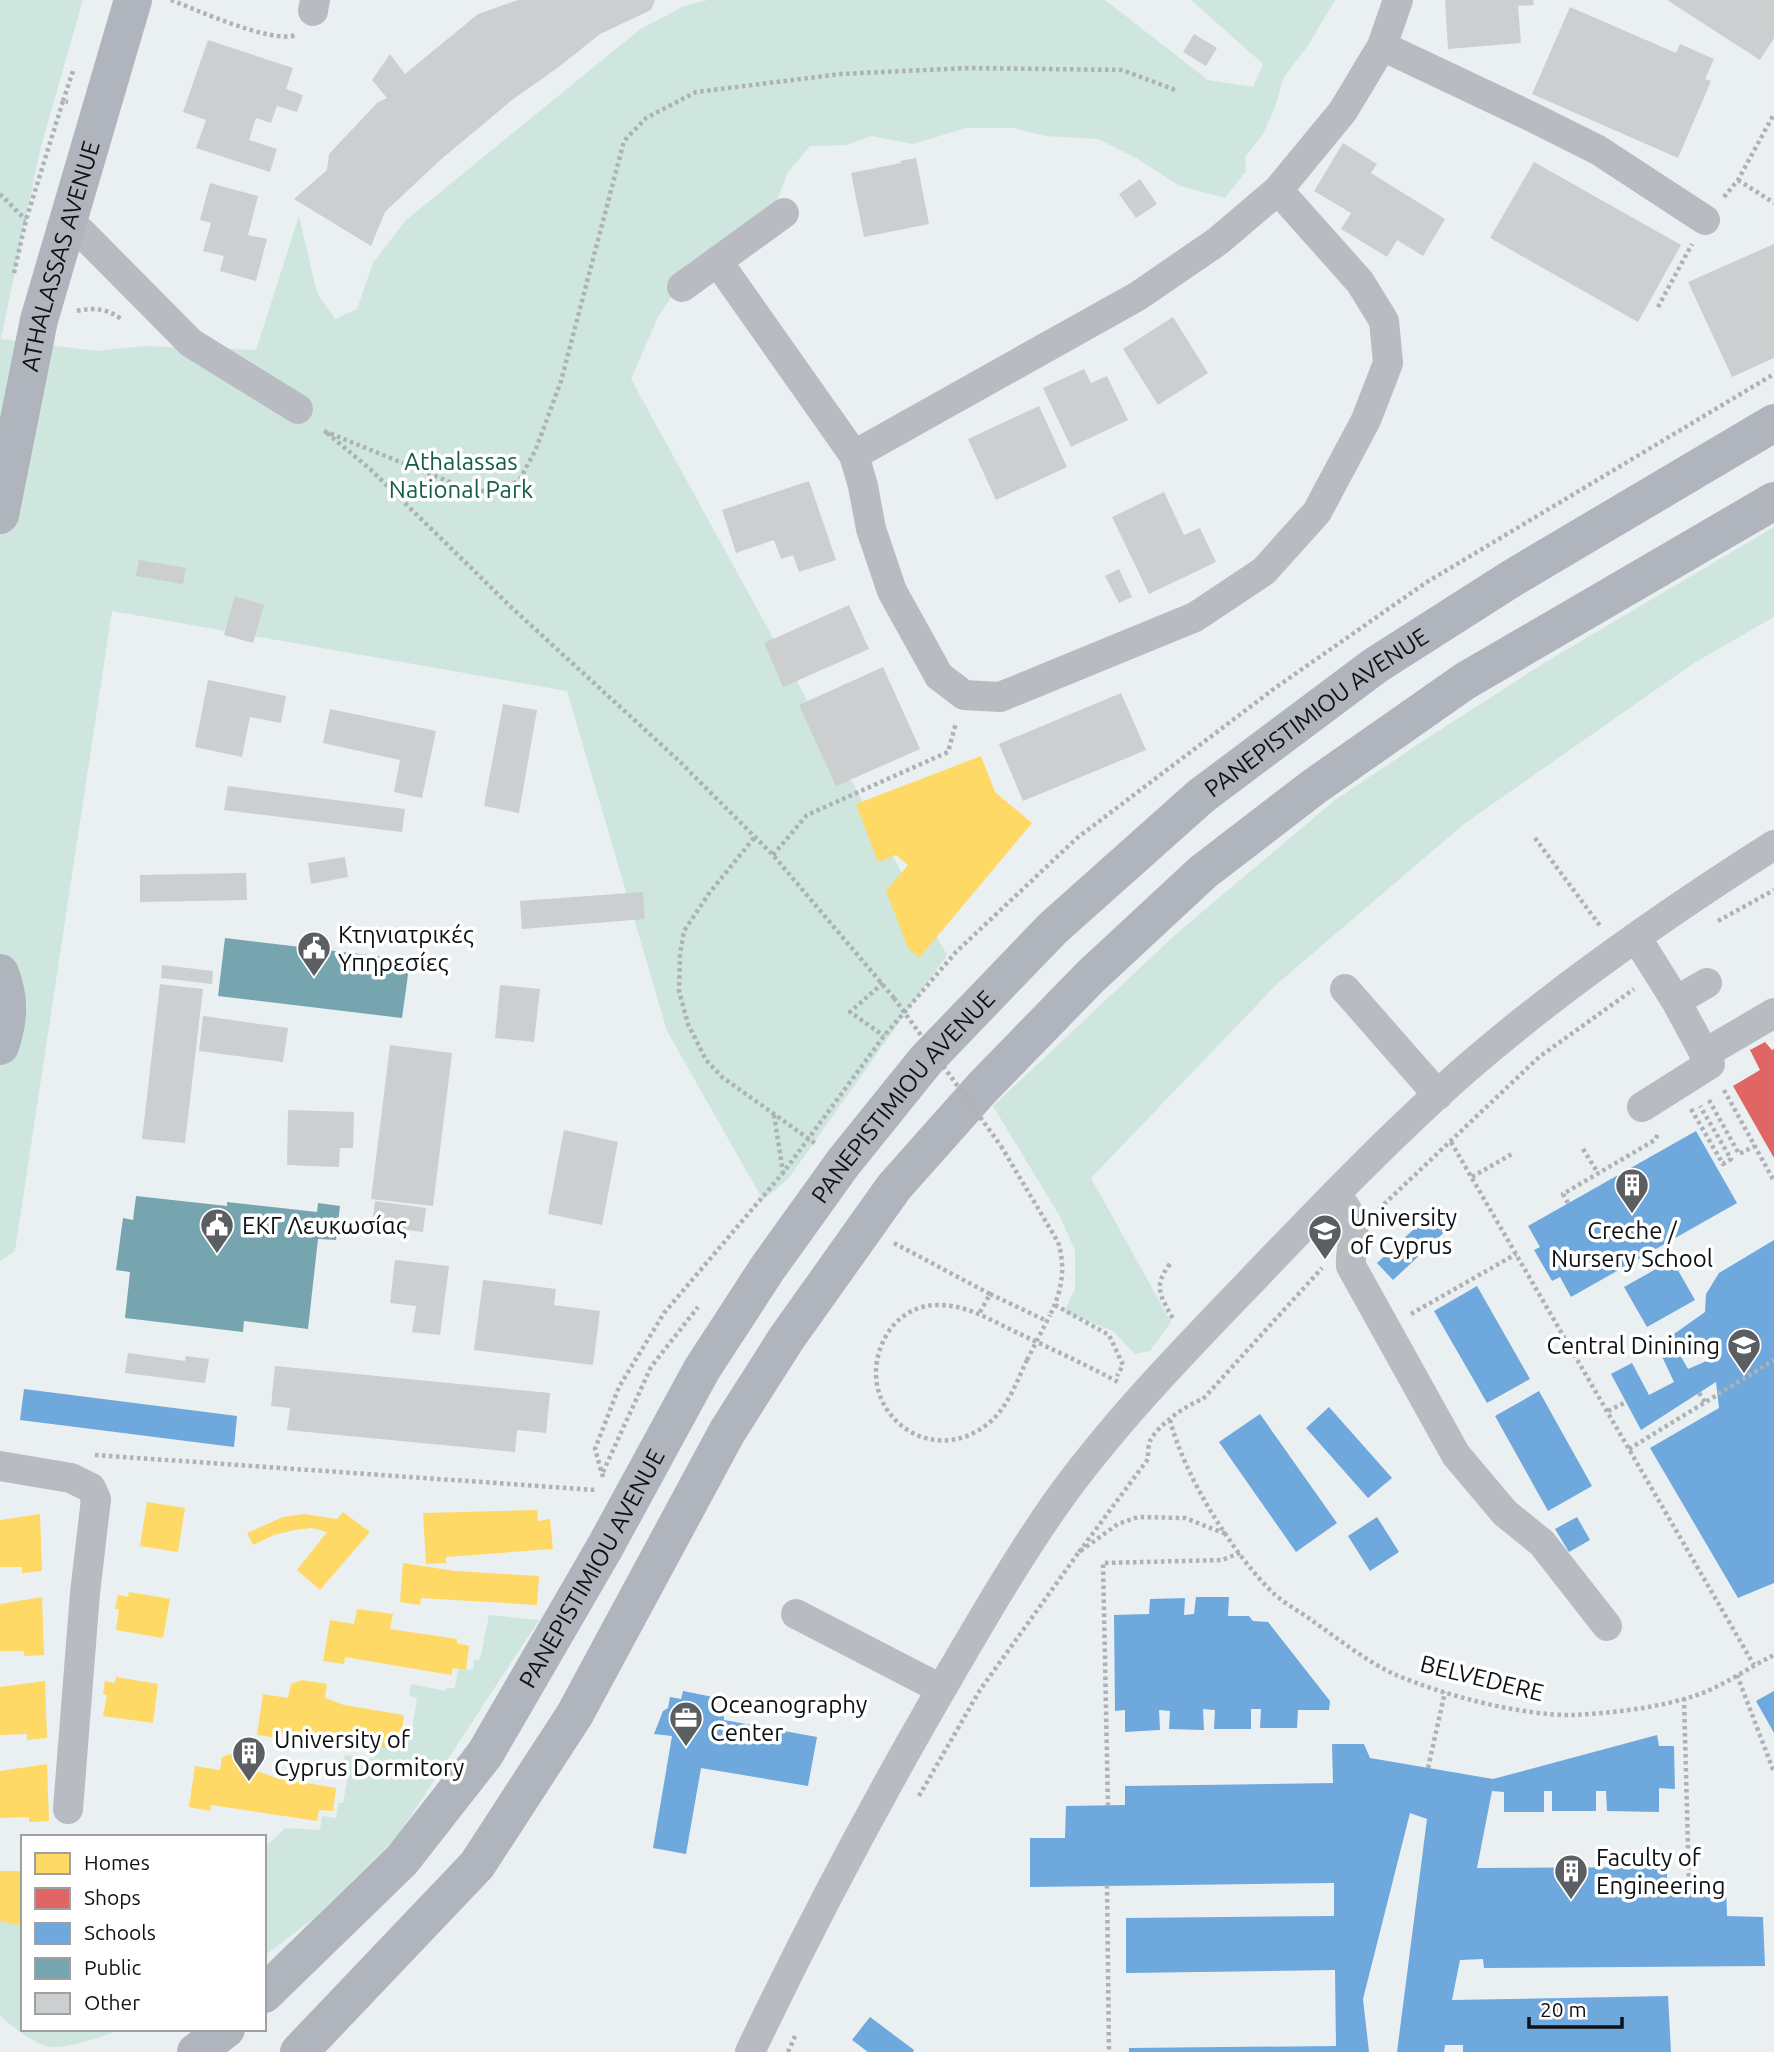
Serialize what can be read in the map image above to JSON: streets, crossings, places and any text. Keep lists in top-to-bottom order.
{
  "streets": {
    "main road": ["ATHALASSAS AVENUE", "PANEPISTIMIOU AVENUE"],
    "path": ["BELVEDERE"]
  },
  "parks": ["Athalassas National Park"],
  "places": {
    "public building": ["Κτηνιατρικές Υπηρεσίες", "ΕΚΓ Λευκωσίας"],
    "building": ["Creche / Nursery School", "University of Cyprus Dormitory", "Faculty of Engineering"],
    "school or university": ["University of Cyprus", "Central Dinining"],
    "office": ["Oceanography Center"]
  },
  "legend": [
    "Homes",
    "Shops",
    "Schools",
    "Public",
    "Other"
  ],
  "scale_bar": "20 m"
}
